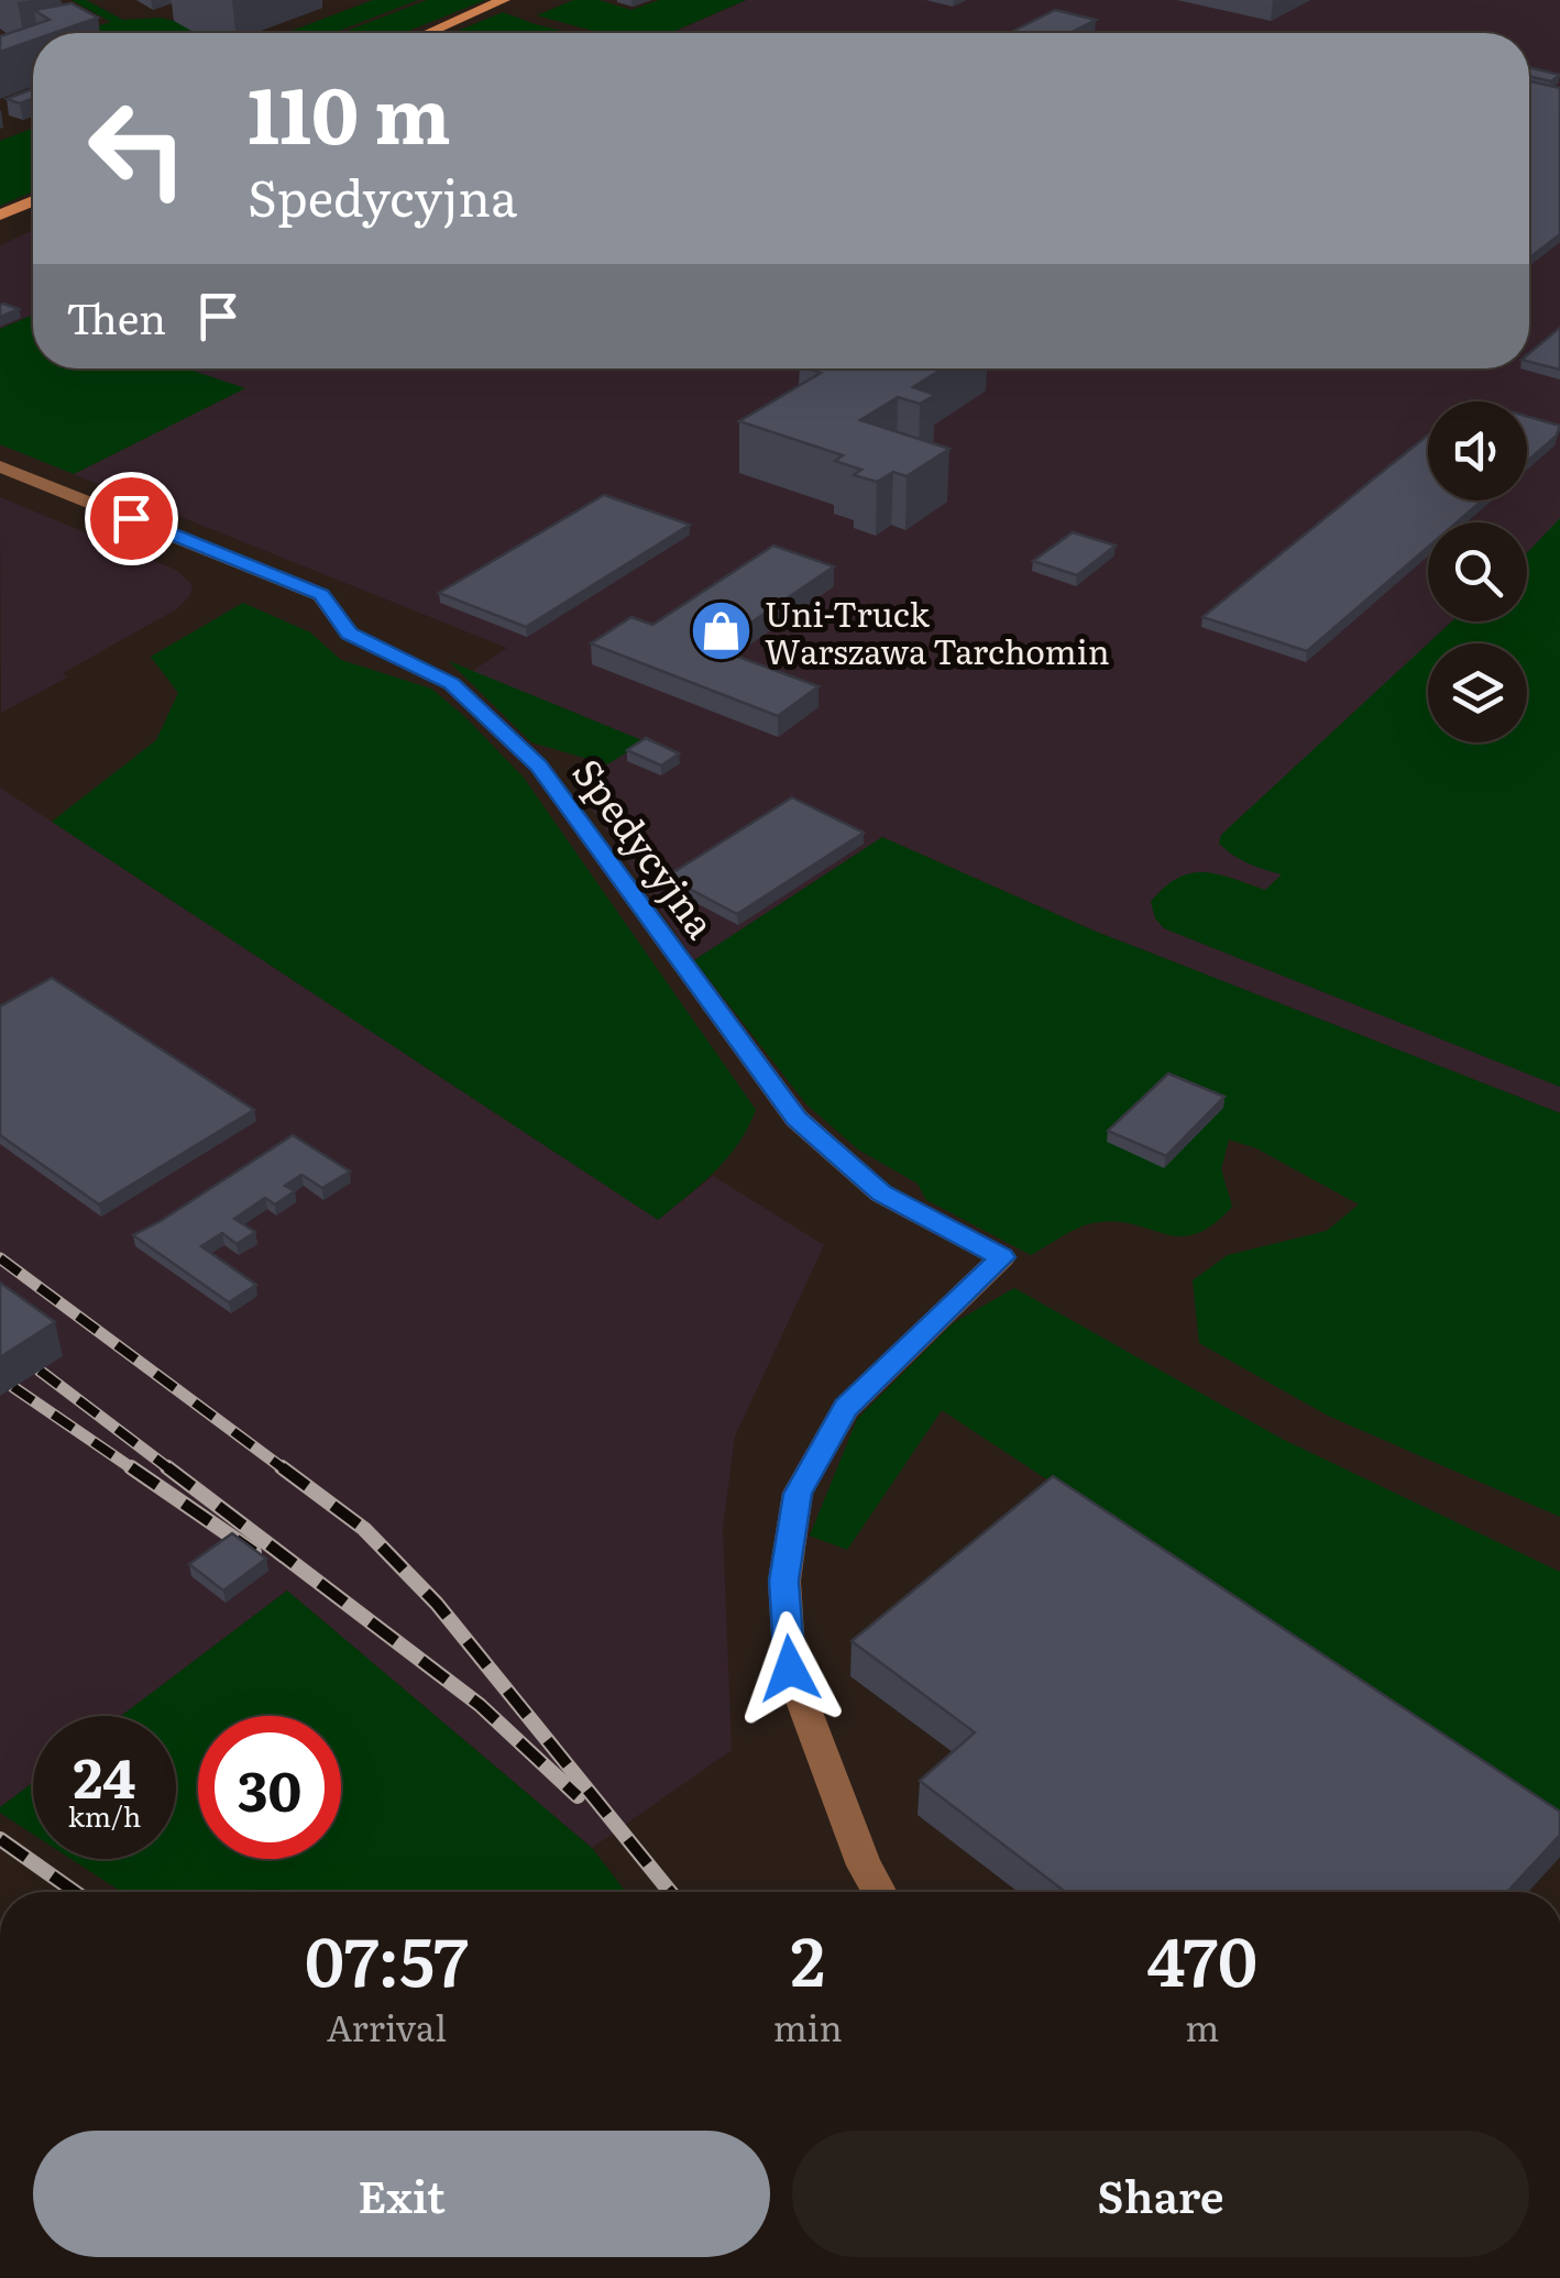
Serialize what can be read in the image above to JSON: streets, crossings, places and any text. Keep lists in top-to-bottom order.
{
  "streets": {
    "street": ["Spedycyjna"]
  },
  "places": {
    "shop": ["Uni-Truck Warszawa Tarchomin"]
  },
  "page": {
    "turn": ["110 m", "Spedycyjna"],
    "then": "Then",
    "speed": "24 km/h",
    "limit": "30",
    "eta": [
      "07:57",
      "Arrival",
      "2",
      "min",
      "470",
      "m"
    ],
    "buttons": ["Exit", "Share"]
  }
}
